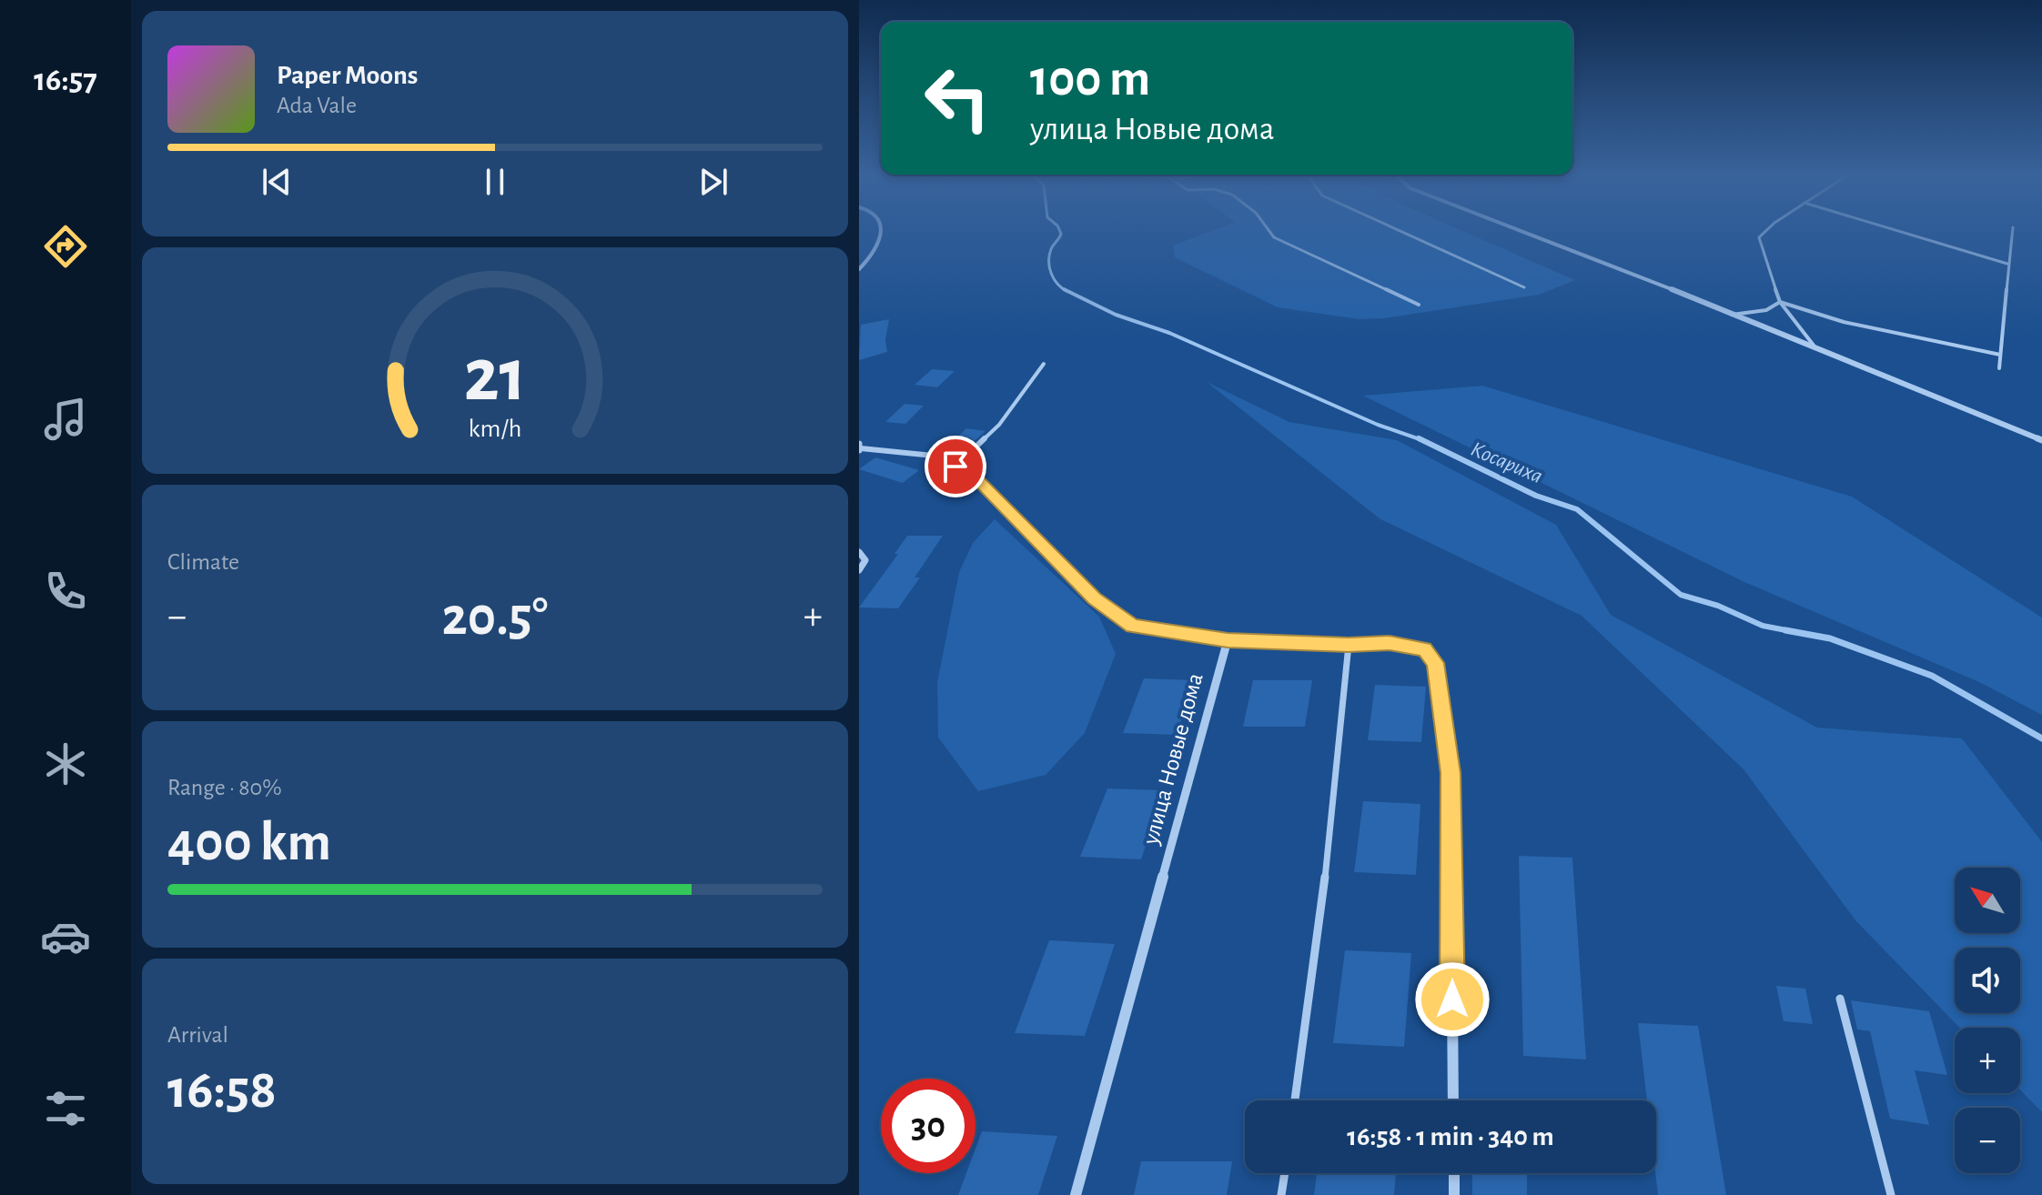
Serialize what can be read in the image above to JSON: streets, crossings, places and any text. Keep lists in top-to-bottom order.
{
  "streets": {
    "street": ["улица Новые дома"]
  },
  "water": ["Косариха"],
  "north": "top left",
  "page": {
    "tabs": "16:57",
    "turn": ["100 m", "улица Новые дома"],
    "song": ["Paper Moons", "Ada Vale"],
    "tile": [
      "Climate",
      ["Range · 80%", "400 km"],
      ["Arrival", "16:58"]
    ],
    "heat": ["−", "20.5°", "+"],
    "map_buttons": ["+", "−"],
    "limit": "30",
    "trip": "16:58 · 1 min · 340 m",
    "gauge": ["21", "km/h"]
  }
}
